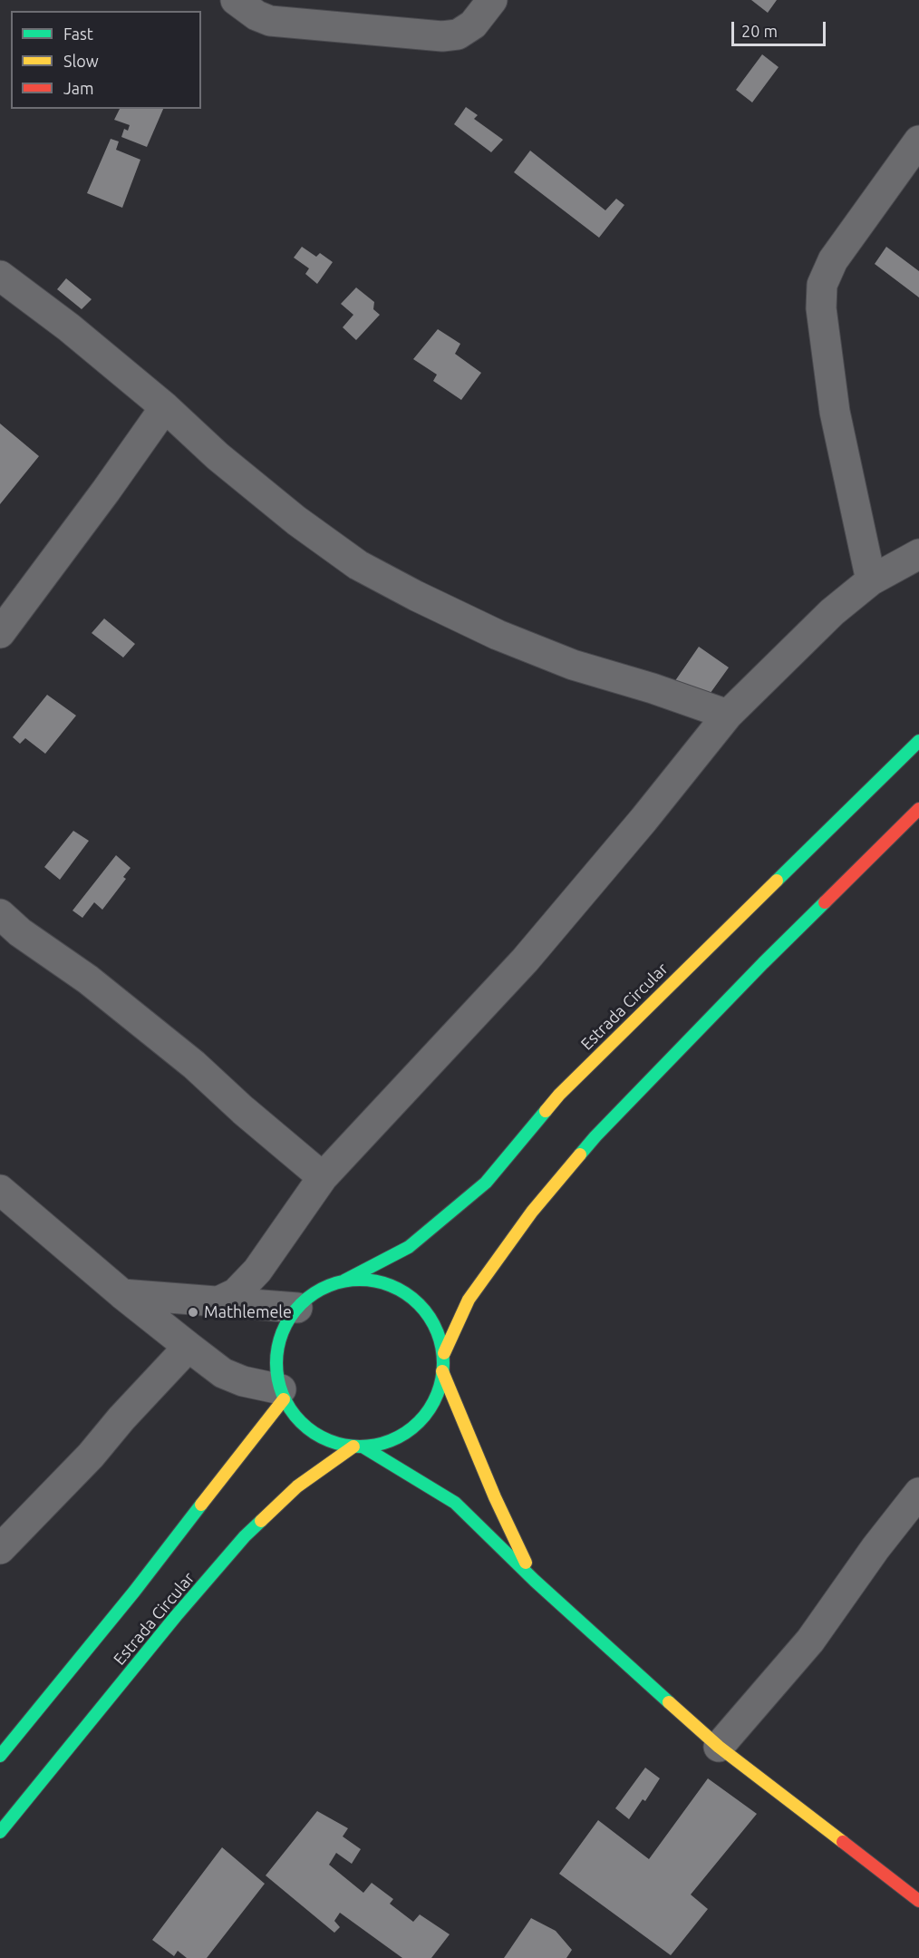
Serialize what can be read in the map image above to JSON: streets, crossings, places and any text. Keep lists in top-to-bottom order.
{
  "streets": {
    "main road": ["Estrada Circular"]
  },
  "places": ["Mathlemele"],
  "legend": ["Fast", "Slow", "Jam"],
  "scale_bar": "20 m"
}
